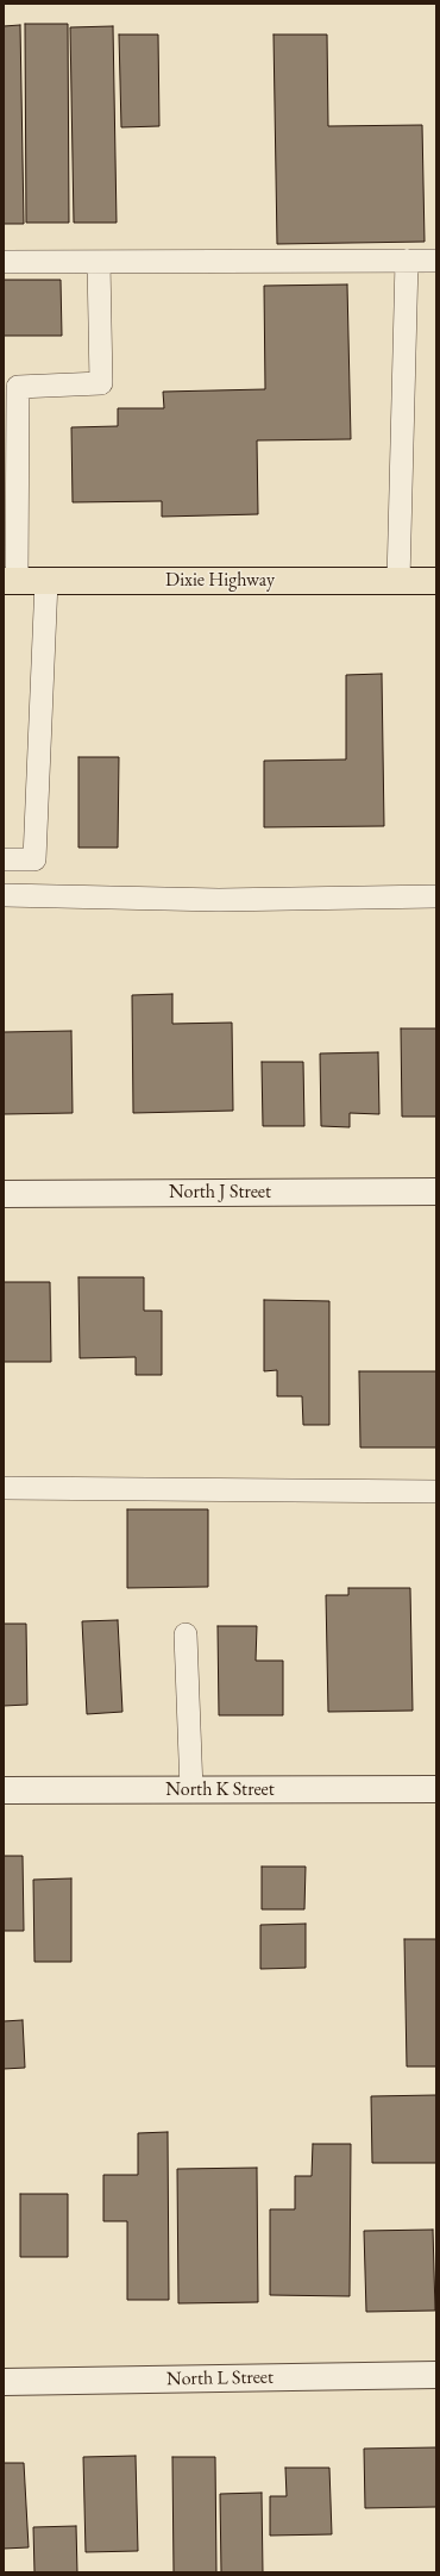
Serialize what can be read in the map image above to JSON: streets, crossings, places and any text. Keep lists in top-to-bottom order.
{
  "streets": {
    "main road": ["Dixie Highway"],
    "street": ["North J Street", "North K Street", "North L Street"]
  }
}
